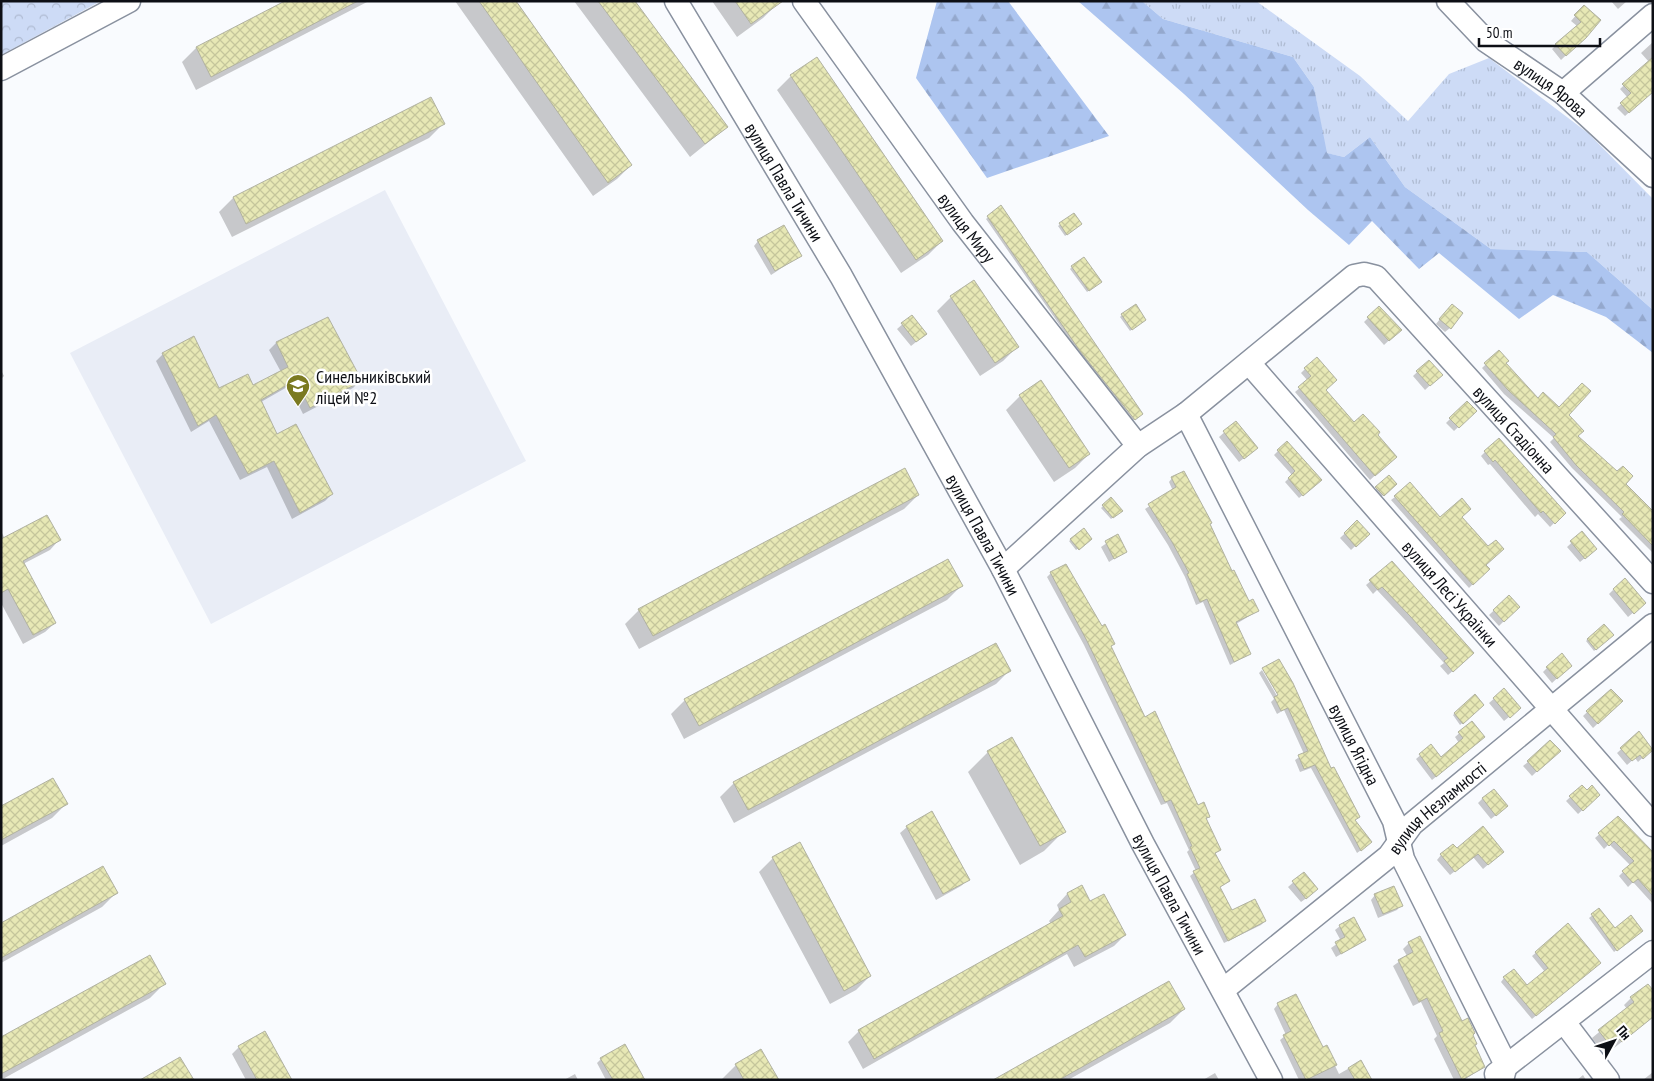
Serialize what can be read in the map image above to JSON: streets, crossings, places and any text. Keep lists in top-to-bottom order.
{
  "streets": {
    "street": [
      "вулиця Ярова",
      "вулиця Павла Тичини",
      "вулиця Миру",
      "вулиця Стадіонна",
      "вулиця Лесі Українки",
      "вулиця Ягідна",
      "вулиця Незламності"
    ]
  },
  "crossings": [
    ["вулиця Павла Тичини", "вулиця Незламності"],
    ["вулиця Стадіонна", "вулиця Лесі Українки"],
    ["вулиця Лесі Українки", "вулиця Незламності"],
    ["вулиця Ягідна", "вулиця Незламності"]
  ],
  "places": {
    "school or university": ["Синельниківський ліцей №2"]
  },
  "scale_bar": "50 m",
  "north": "top right"
}
